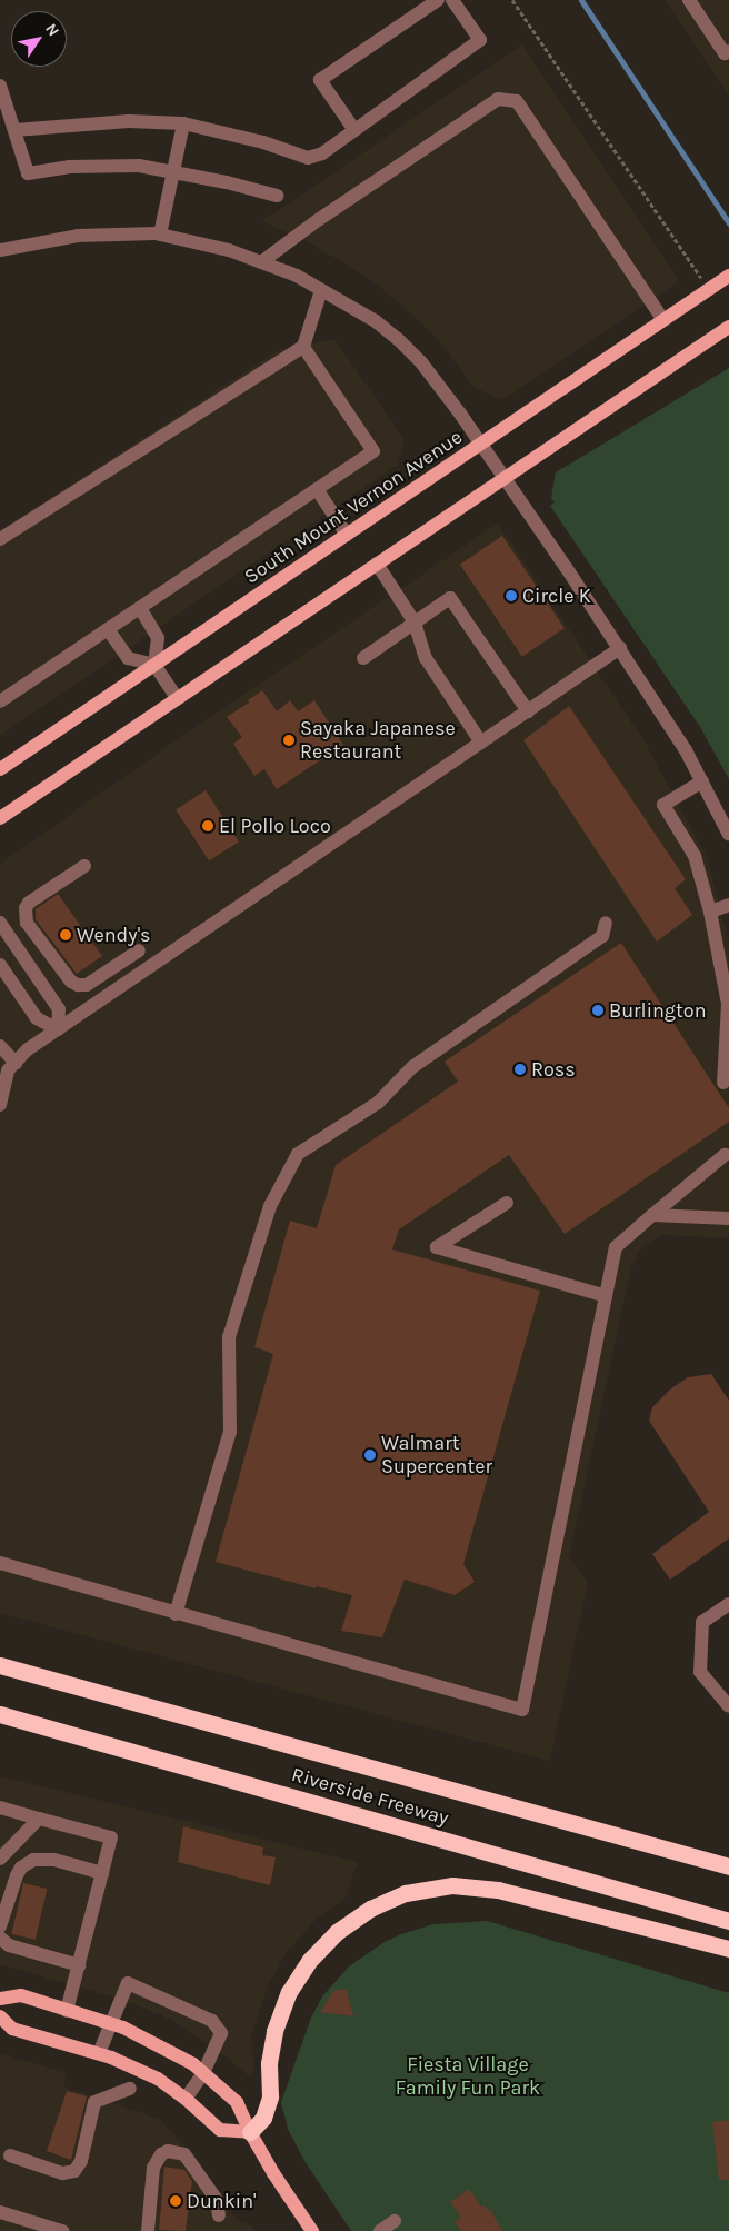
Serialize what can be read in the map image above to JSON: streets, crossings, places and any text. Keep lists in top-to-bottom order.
{
  "streets": {
    "highway": ["Riverside Freeway"],
    "main road": ["South Mount Vernon Avenue"]
  },
  "parks": ["Fiesta Village Family Fun Park"],
  "places": [
    "Circle K",
    "Sayaka Japanese Restaurant",
    "El Pollo Loco",
    "Wendy's",
    "Burlington",
    "Ross",
    "Walmart Supercenter",
    "Dunkin'"
  ],
  "north": "top right"
}
